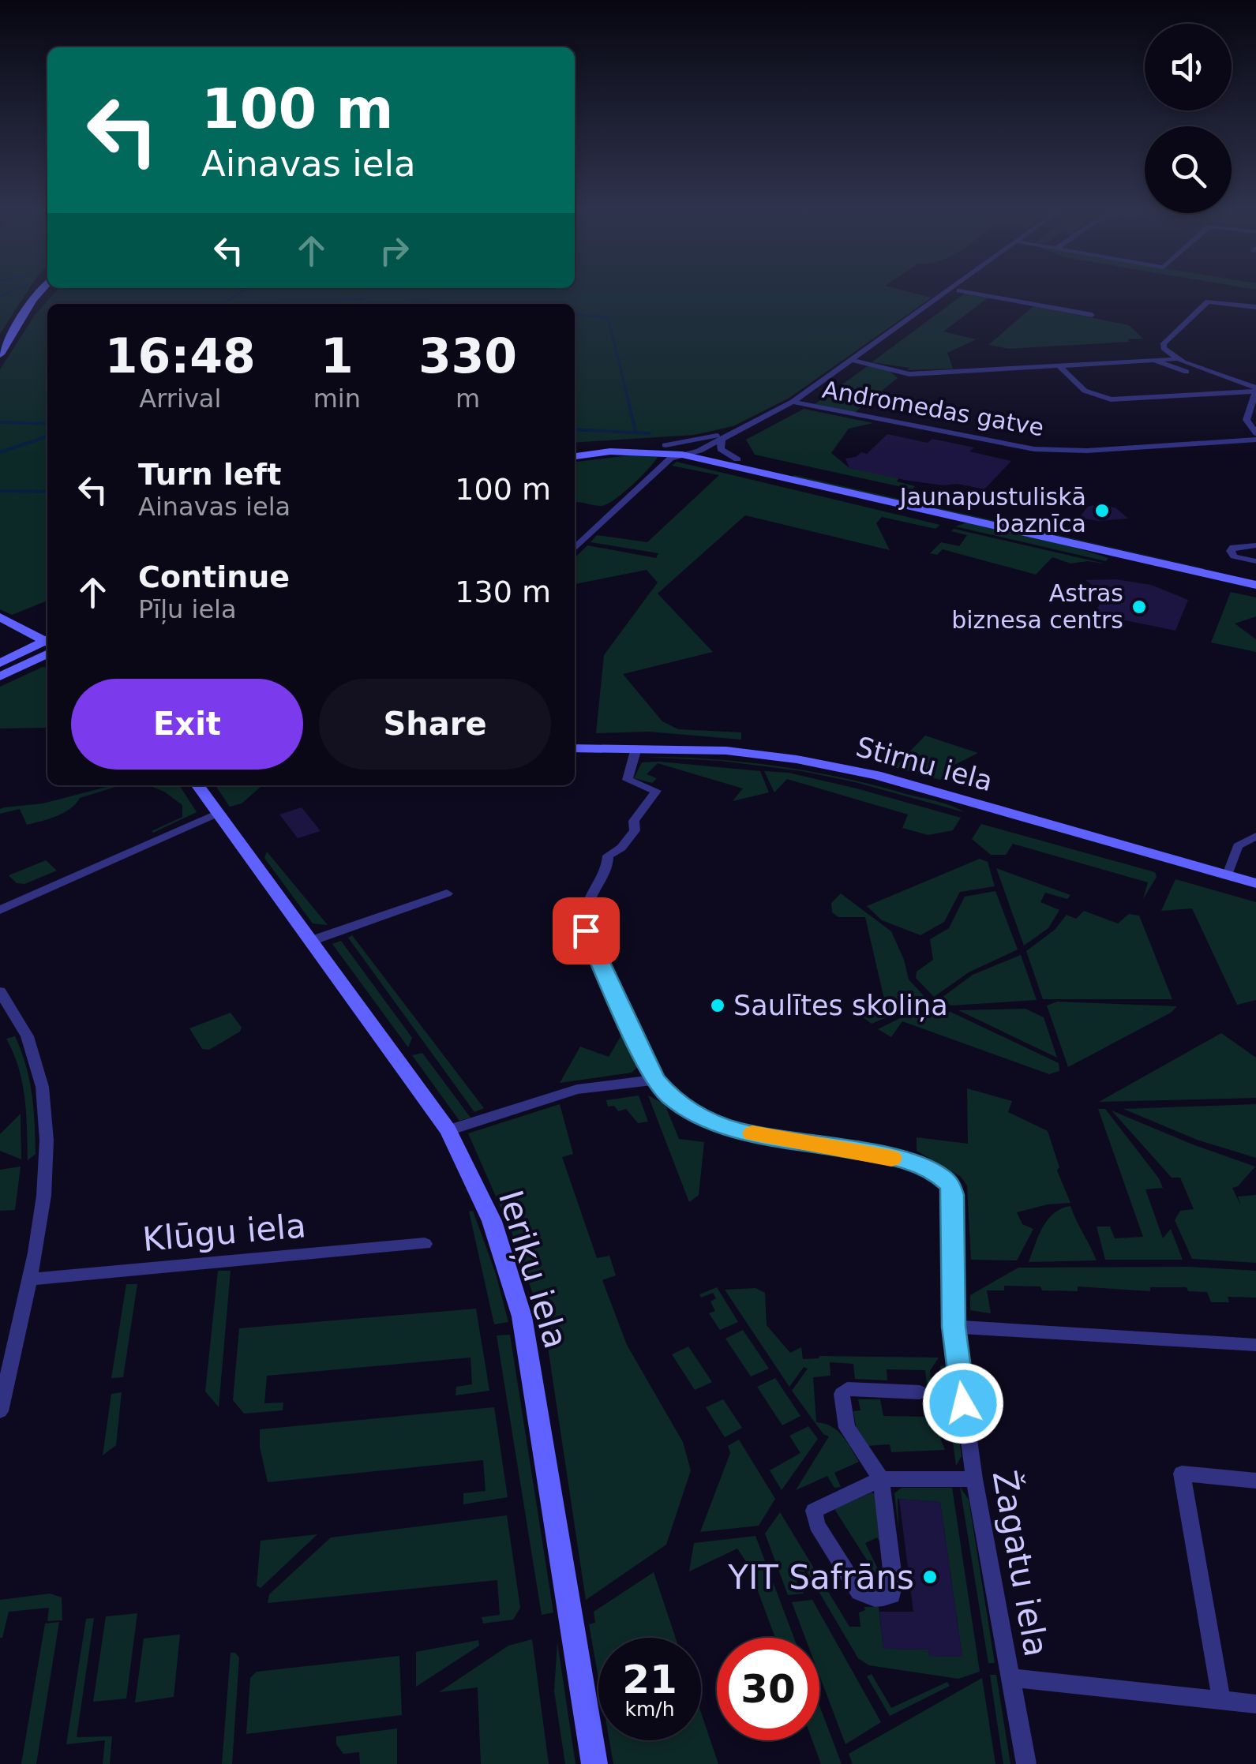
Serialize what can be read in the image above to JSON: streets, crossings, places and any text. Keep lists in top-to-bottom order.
{
  "streets": {
    "main road": ["Stirnu iela", "Ieriķu iela"],
    "street": ["Andromedas gatve", "Klūgu iela", "Žagatu iela"]
  },
  "places": [
    "Jaunapustuliskā baznīca",
    "Astras biznesa centrs",
    "Saulītes skoliņa",
    "YIT Safrāns"
  ],
  "page": {
    "turn": ["100 m", "Ainavas iela"],
    "eta": [
      "16:48",
      "Arrival",
      "1",
      "min",
      "330",
      "m"
    ],
    "list": [
      {
        "name": "Turn left",
        "note": "Ainavas iela",
        "value": "100 m"
      },
      {
        "name": "Continue",
        "note": "Pīļu iela",
        "value": "130 m"
      }
    ],
    "buttons": ["Exit", "Share"],
    "speed": "21 km/h",
    "limit": "30"
  }
}
